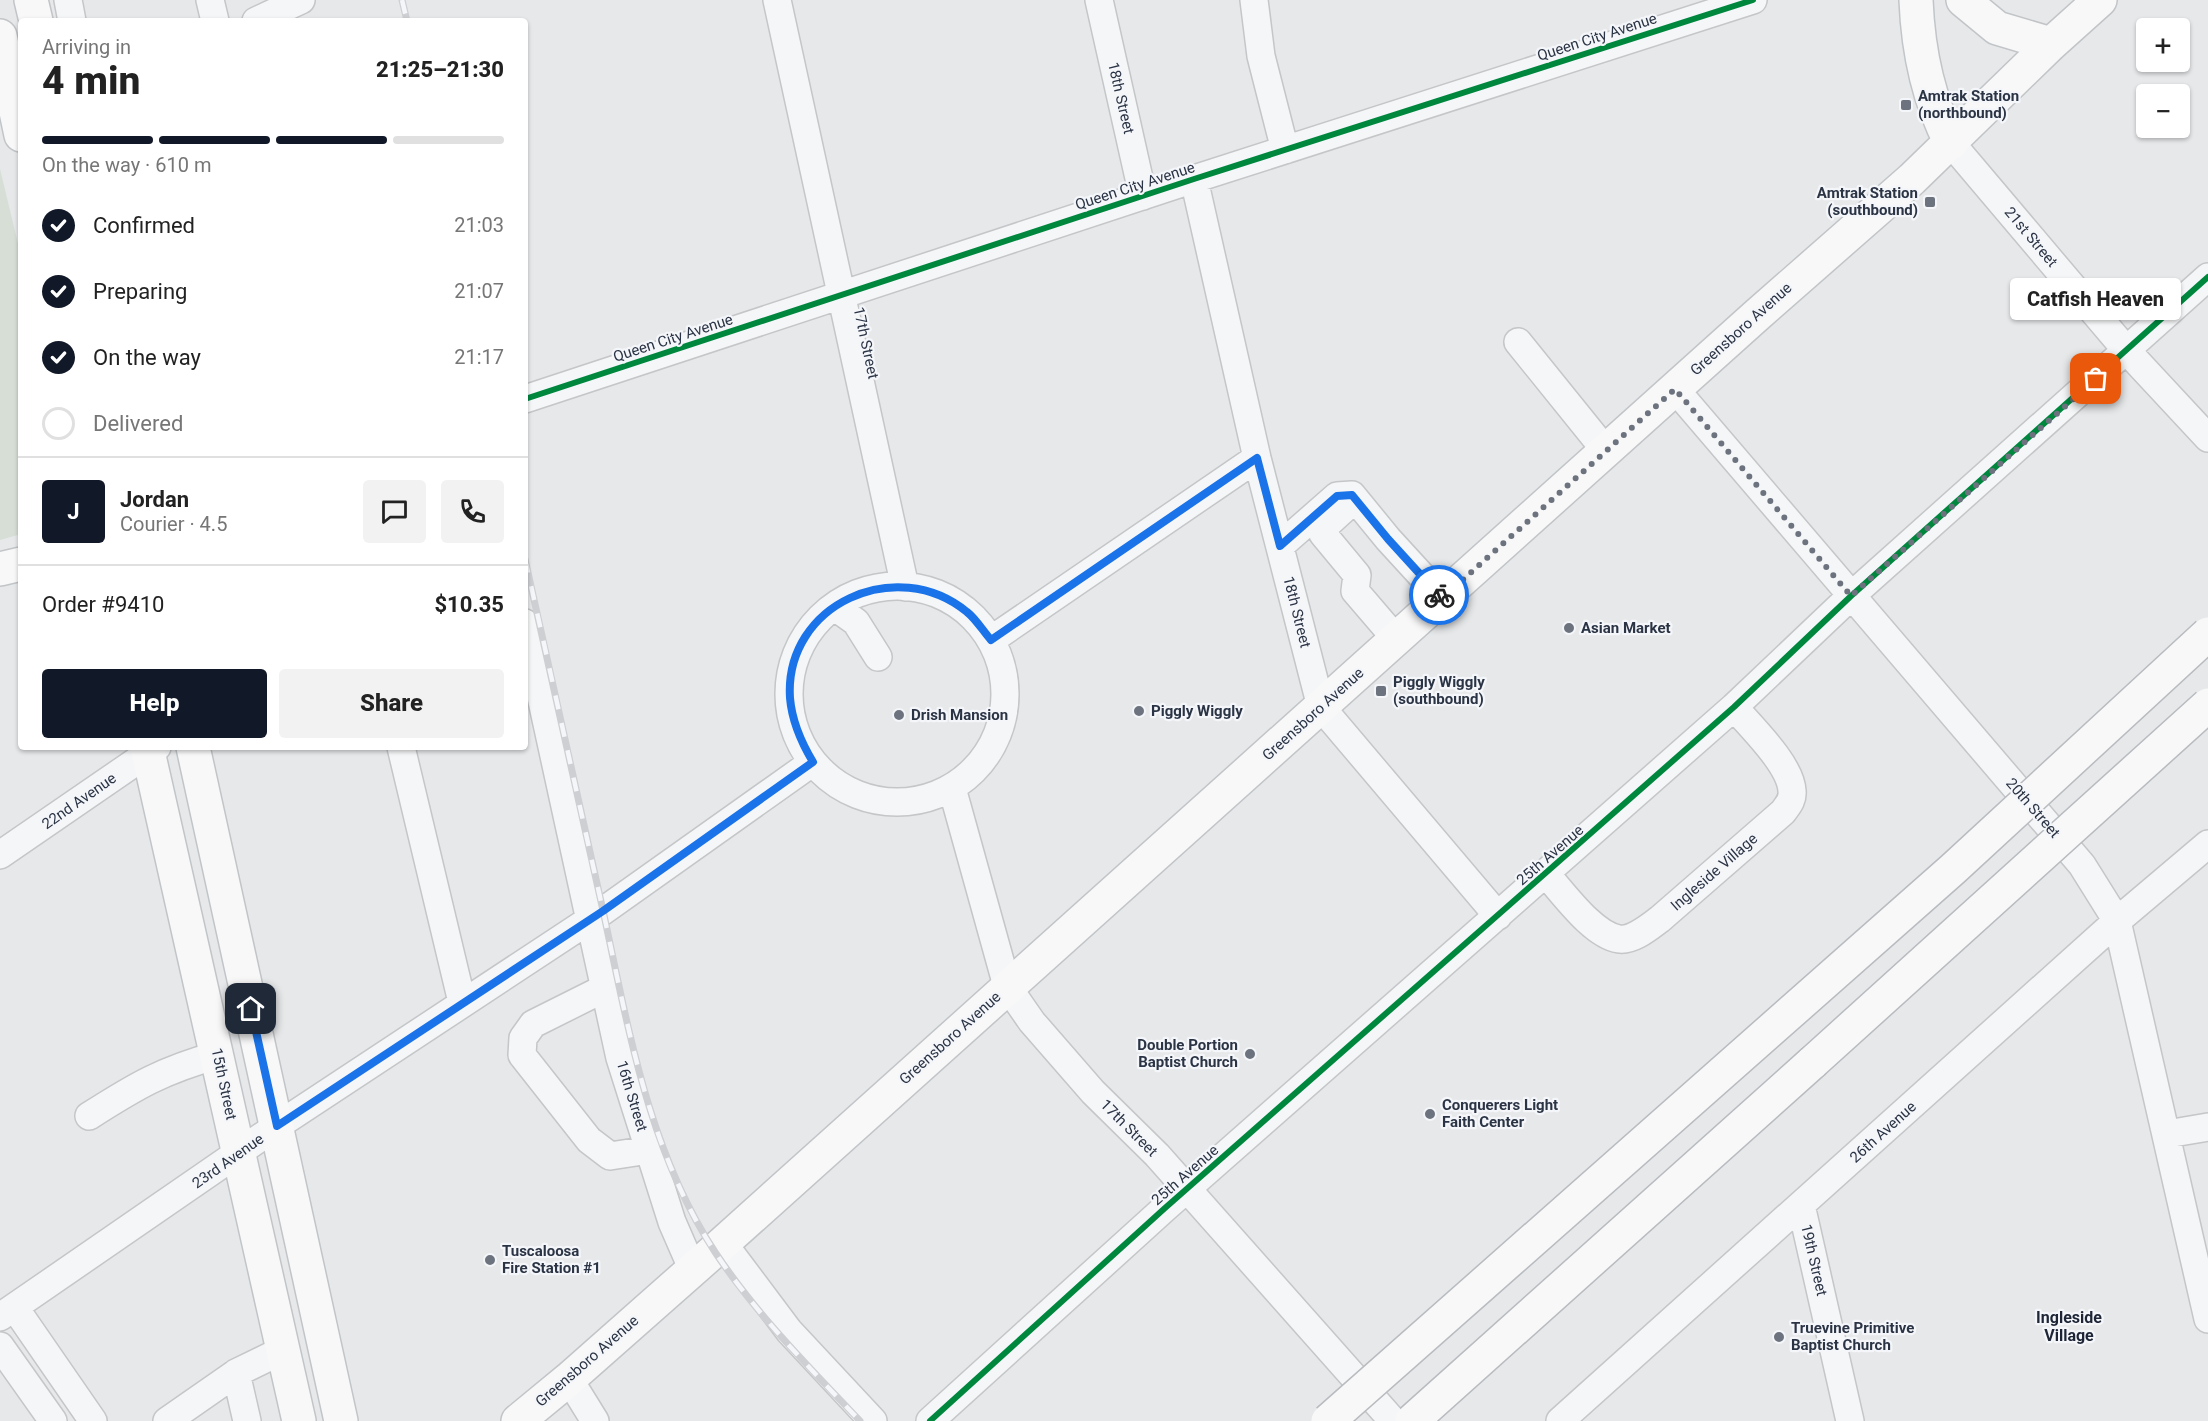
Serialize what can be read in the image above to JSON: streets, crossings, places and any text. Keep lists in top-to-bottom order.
{
  "streets": {
    "main road": ["Greensboro Avenue", "15th Street"],
    "street": [
      "Queen City Avenue",
      "18th Street",
      "21st Street",
      "17th Street",
      "22nd Avenue",
      "20th Street",
      "25th Avenue",
      "Ingleside Village",
      "16th Street",
      "26th Avenue",
      "23rd Avenue",
      "19th Street"
    ]
  },
  "crossings": [
    ["Queen City Avenue", "18th Street"],
    ["Queen City Avenue", "17th Street"],
    ["18th Street", "Greensboro Avenue"],
    ["18th Street", "25th Avenue"],
    ["21st Street", "Greensboro Avenue"],
    ["21st Street", "25th Avenue"],
    ["Greensboro Avenue", "17th Street"],
    ["Greensboro Avenue", "20th Street"],
    ["Greensboro Avenue", "16th Street"],
    ["17th Street", "25th Avenue"],
    ["20th Street", "25th Avenue"],
    ["20th Street", "26th Avenue"],
    ["25th Avenue", "Ingleside Village"],
    ["15th Street", "23rd Avenue"],
    ["16th Street", "23rd Avenue"],
    ["26th Avenue", "19th Street"]
  ],
  "districts": ["Ingleside Village"],
  "places": {
    "transit": ["Amtrak Station (northbound)", "Amtrak Station (southbound)", "Piggly Wiggly (southbound)"],
    "other": [
      "Catfish Heaven",
      "Asian Market",
      "Piggly Wiggly",
      "Drish Mansion",
      "Double Portion Baptist Church",
      "Conquerers Light Faith Center",
      "Tuscaloosa Fire Station #1",
      "Truevine Primitive Baptist Church"
    ]
  },
  "page": {
    "map_buttons": ["+", "−"],
    "heading": ["4 min", "Arriving in", "21:25–21:30"],
    "panel": [
      "Jordan",
      "Courier · 4.5",
      "Order #9410",
      "$10.35"
    ],
    "bar": "On the way · 610 m",
    "list": [
      ["Confirmed", "21:03"],
      ["Preparing", "21:07"],
      ["On the way", "21:17"],
      "Delivered"
    ],
    "bubble": "Catfish Heaven",
    "round": "J",
    "buttons": ["Help", "Share"]
  }
}
